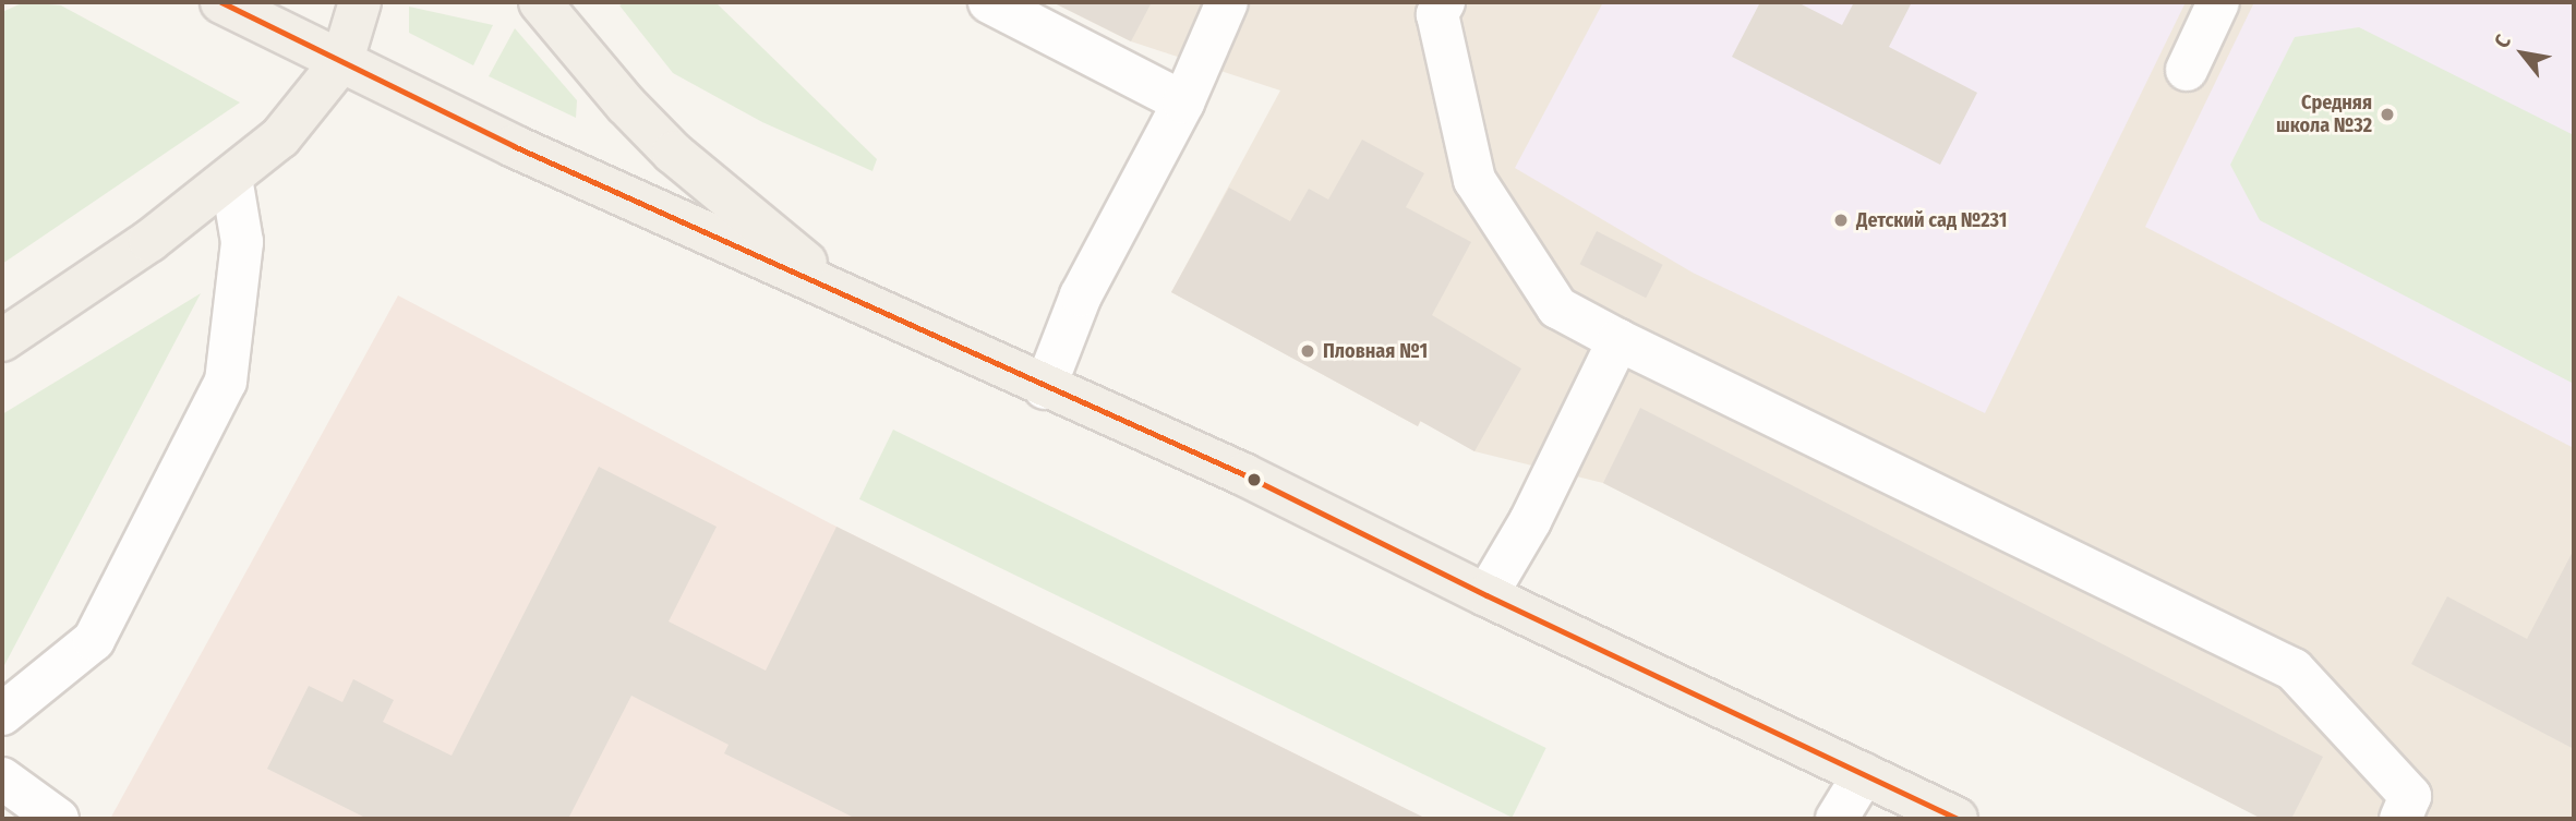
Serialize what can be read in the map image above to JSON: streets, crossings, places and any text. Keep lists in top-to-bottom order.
{
  "places": ["Средняя школа №32", "Детский сад №231", "Пловная №1"],
  "north": "top left"
}
